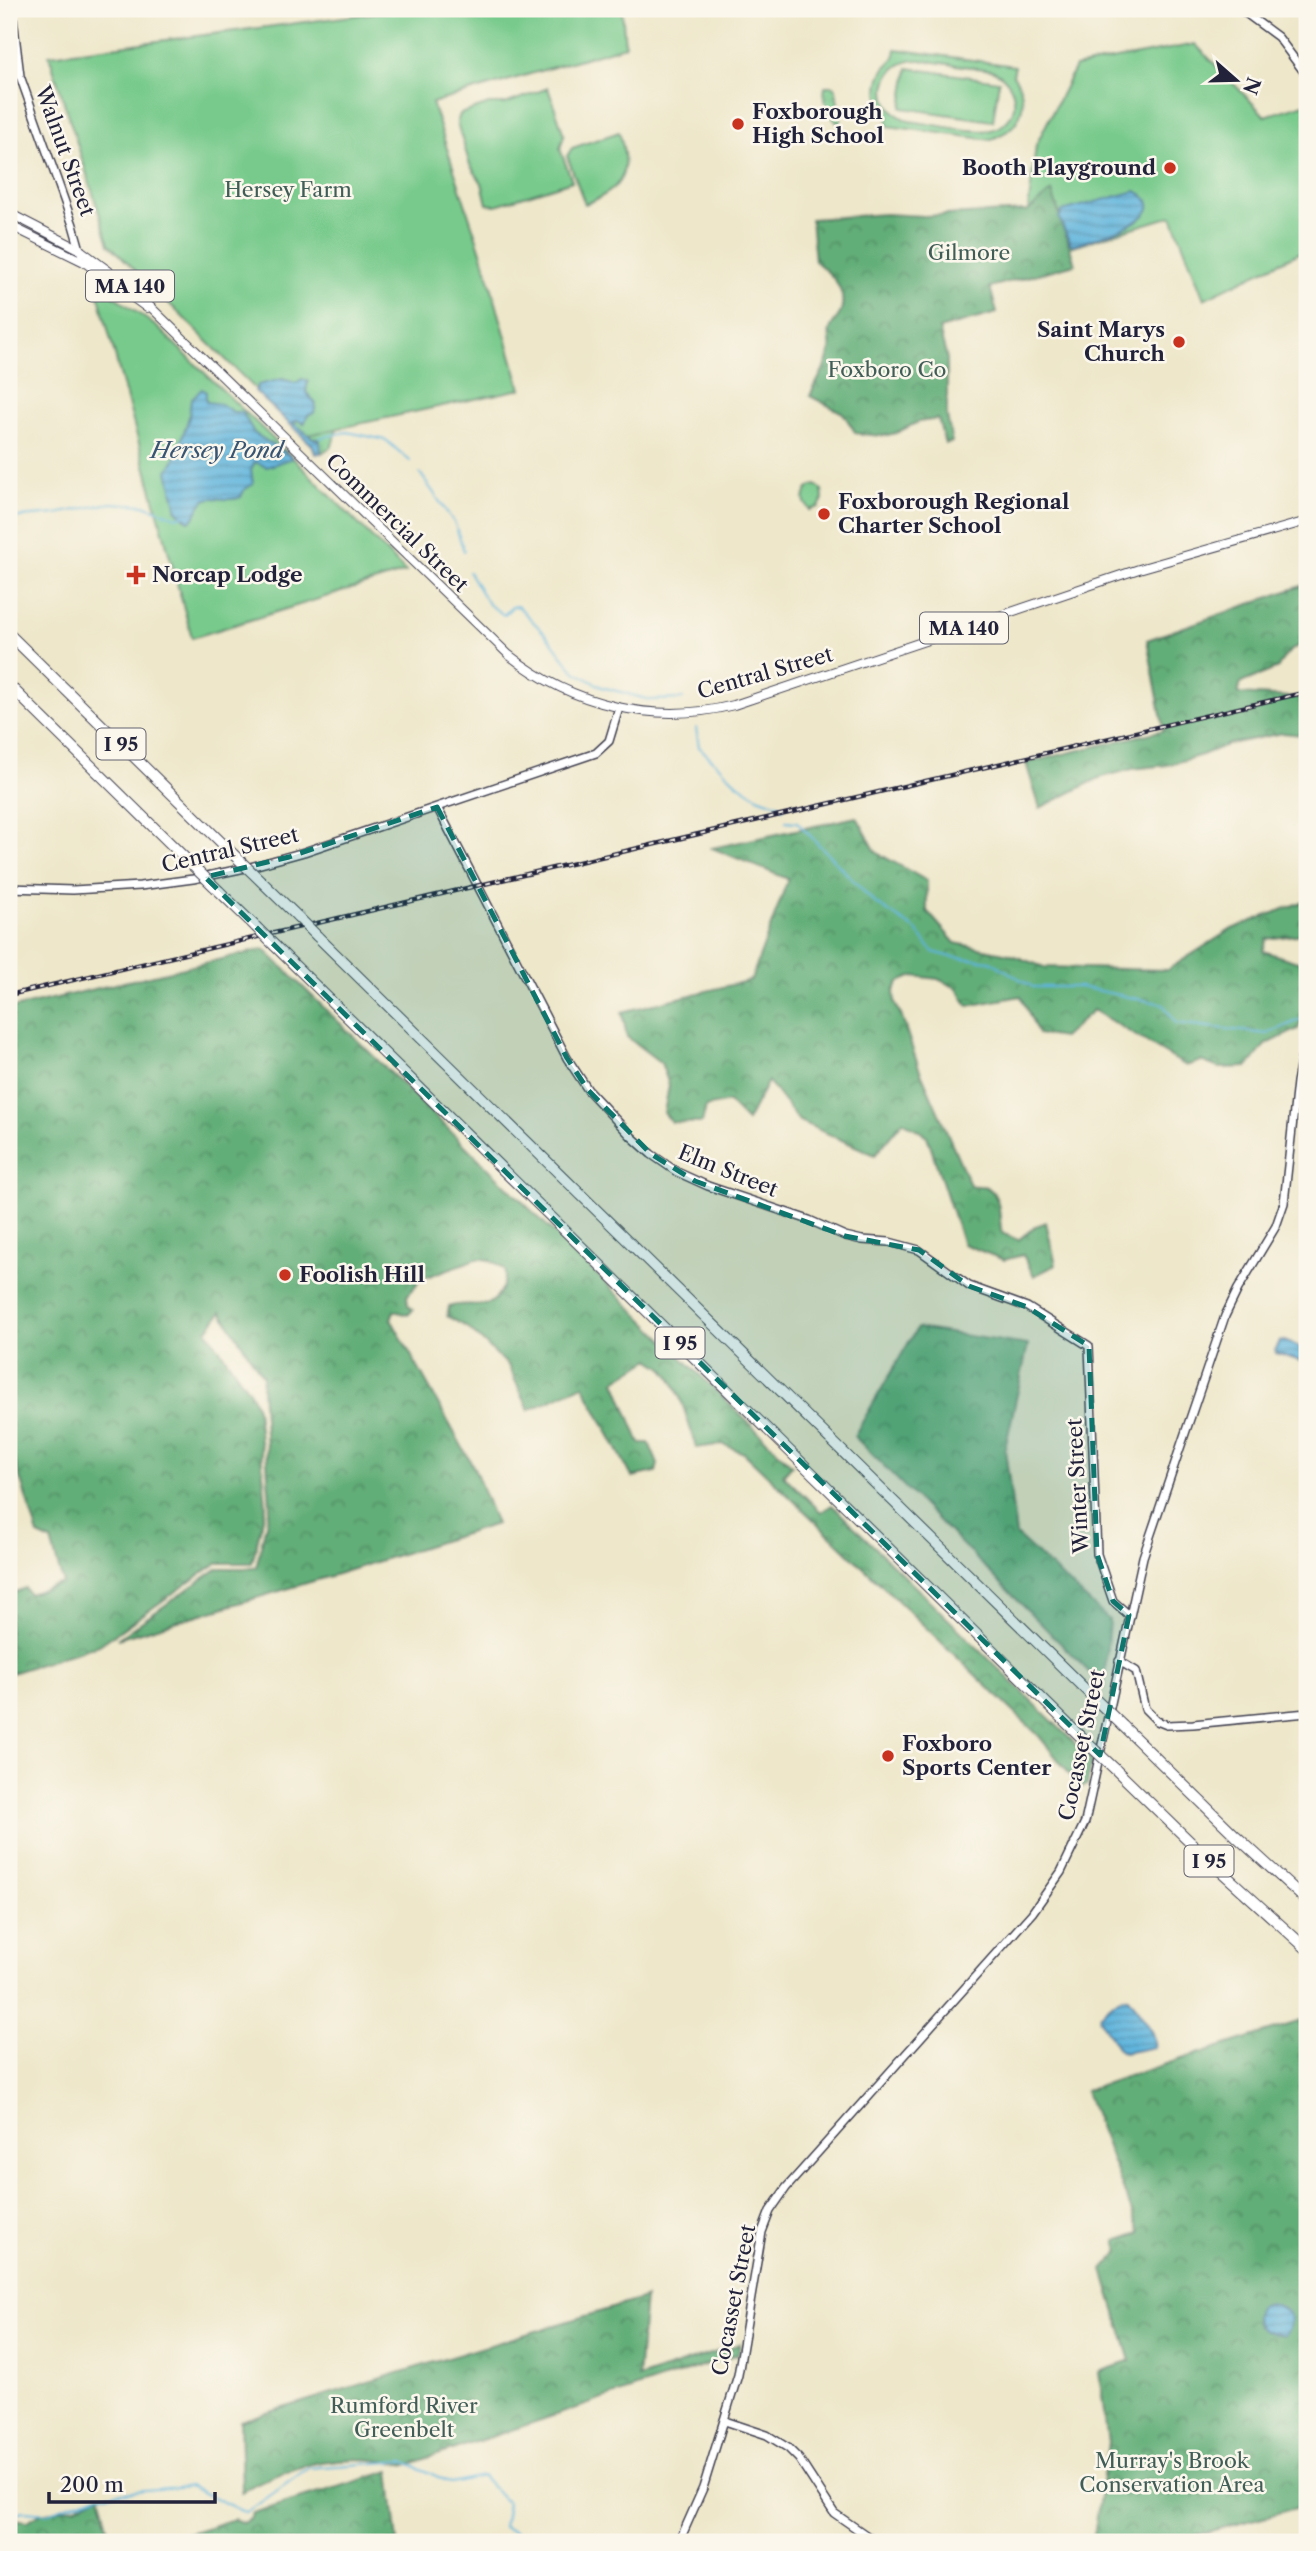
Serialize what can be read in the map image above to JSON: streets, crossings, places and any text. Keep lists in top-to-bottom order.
{
  "streets": {
    "highway": ["I 95"],
    "main road": [
      "Walnut Street",
      "MA 140",
      "Commercial Street",
      "Central Street",
      "Elm Street",
      "Winter Street",
      "Cocasset Street"
    ]
  },
  "crossings": [
    ["Walnut Street", "Commercial Street"],
    ["Commercial Street", "Central Street"],
    ["Central Street", "Elm Street"],
    ["Elm Street", "Winter Street"],
    ["Winter Street", "Cocasset Street"]
  ],
  "water": ["Hersey Pond"],
  "parks": [
    "Hersey Farm",
    "Gilmore",
    "Foxboro Co",
    "Rumford River Greenbelt",
    "Murray's Brook Conservation Area"
  ],
  "places": {
    "other": [
      "Foxborough High School",
      "Booth Playground",
      "Saint Marys Church",
      "Foxborough Regional Charter School",
      "Foolish Hill",
      "Foxboro Sports Center"
    ],
    "health": ["Norcap Lodge"]
  },
  "scale_bar": "200 m",
  "north": "right"
}
